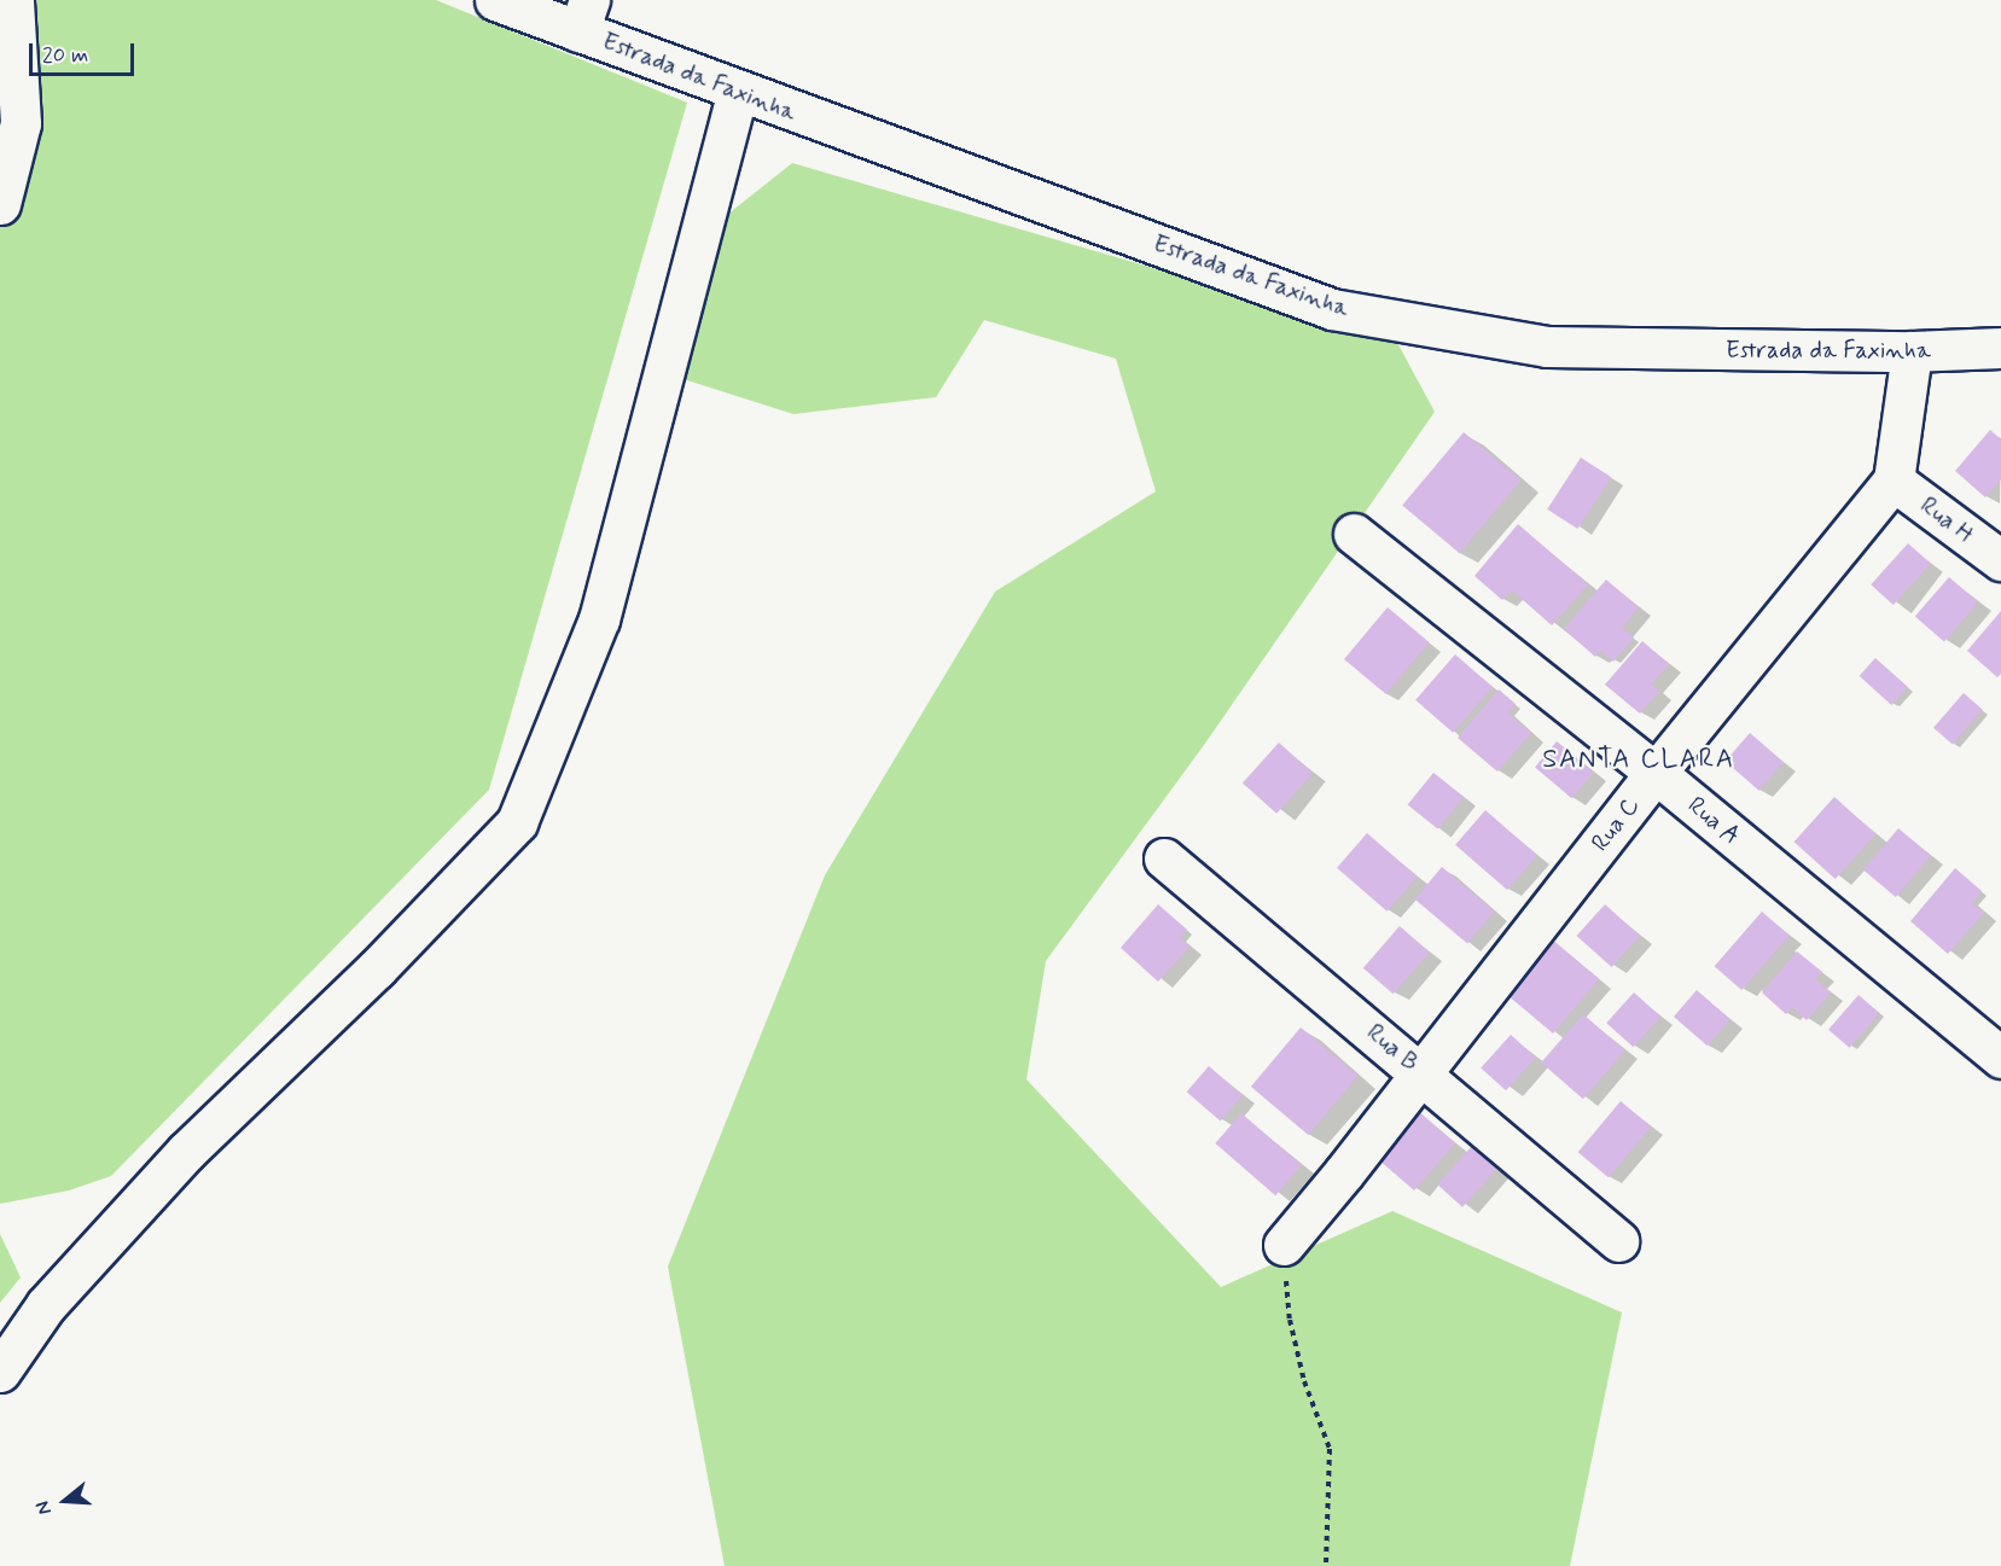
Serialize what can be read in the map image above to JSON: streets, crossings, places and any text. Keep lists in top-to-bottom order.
{
  "streets": {
    "street": [
      "Estrada da Faxinha",
      "Rua H",
      "Rua A",
      "Rua C",
      "Rua B"
    ]
  },
  "crossings": [
    ["Rua H", "Rua C"],
    ["Rua A", "Rua C"],
    ["Rua C", "Rua B"]
  ],
  "districts": ["SANTA CLARA"],
  "scale_bar": "20 m",
  "north": "left"
}
